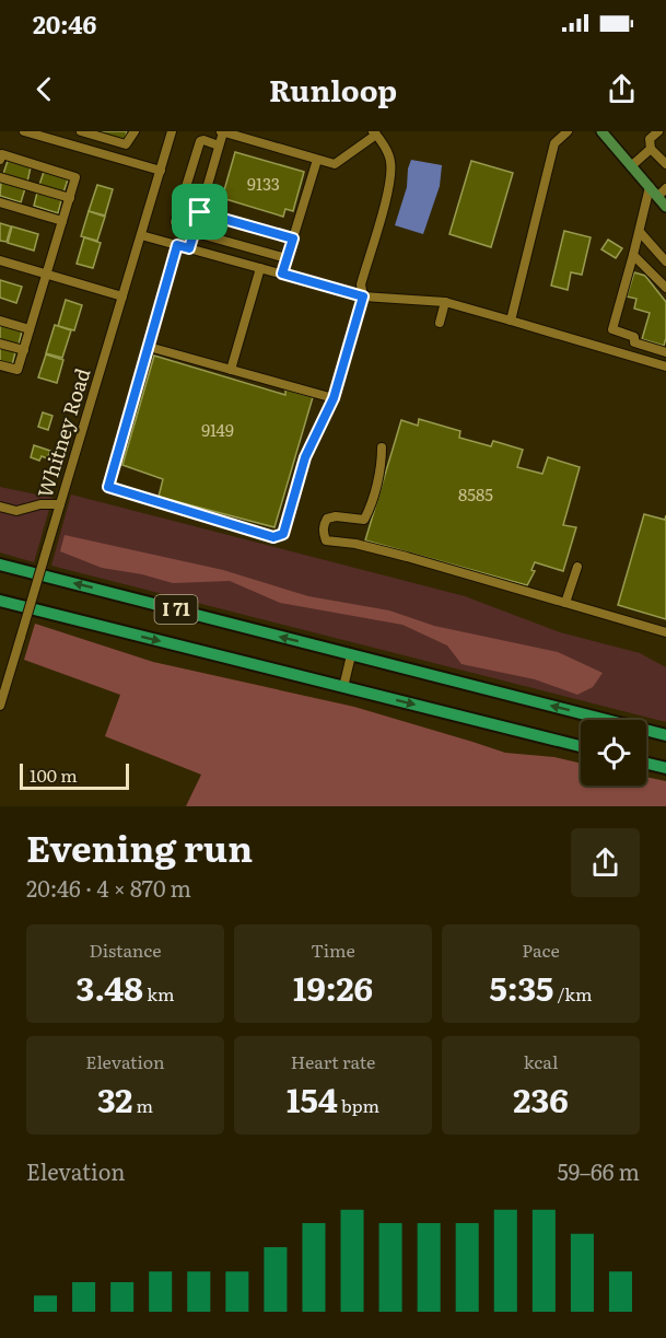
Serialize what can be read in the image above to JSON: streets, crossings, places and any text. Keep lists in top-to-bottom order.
{
  "streets": {
    "highway": ["I 71"],
    "street": ["Whitney Road"]
  },
  "house_numbers": ["9133", "9149", "8585"],
  "scale_bar": "100 m",
  "page": {
    "status": "20:46",
    "header": "Runloop",
    "scale": "100 m",
    "heading": ["Evening run", "20:46 · 4 × 870 m"],
    "stats": [
      ["Distance", "3.48 km"],
      ["Time", "19:26"],
      ["Pace", "5:35 /km"],
      ["Elevation", "32 m"],
      ["Heart rate", "154 bpm"],
      ["kcal", "236"]
    ],
    "chart": ["Elevation", "59–66 m"]
  }
}
